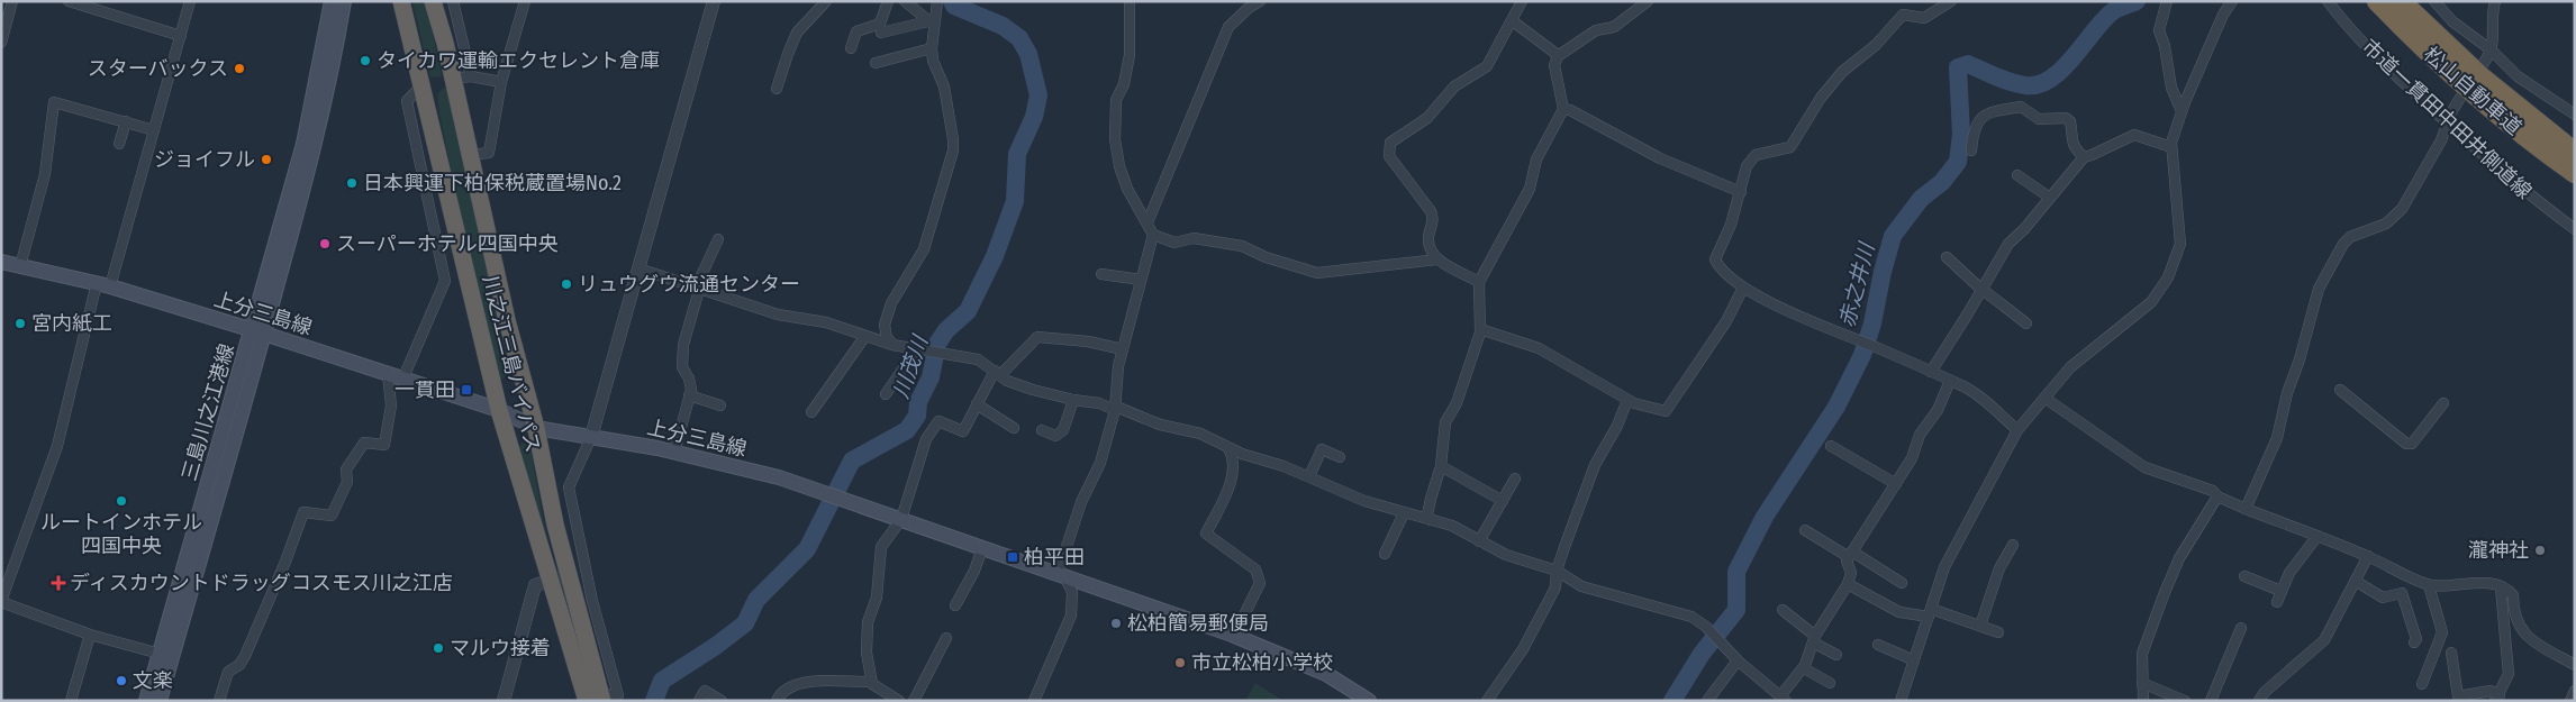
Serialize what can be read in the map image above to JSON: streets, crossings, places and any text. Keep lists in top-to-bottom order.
{
  "streets": {
    "highway": ["松山自動車道", "川之江三島バイパス"],
    "main road": ["上分三島線", "三島川之江港線"],
    "street": ["市道一貫田中田井側道線"]
  },
  "crossings": [
    ["上分三島線", "川之江三島バイパス"],
    ["上分三島線", "三島川之江港線"]
  ],
  "water": ["赤之井川", "川茂川"],
  "places": {
    "other": [
      "タイカワ運輸エクセレント倉庫",
      "スターバックス",
      "ジョイフル",
      "日本興運下柏保税蔵置場No.2",
      "スーパーホテル四国中央",
      "リュウグウ流通センター",
      "宮内紙工",
      "ルートインホテル 四国中央",
      "瀧神社",
      "松柏簡易郵便局",
      "マルウ接着",
      "市立松柏小学校",
      "文楽"
    ],
    "transit": ["一貫田", "柏平田"],
    "health": ["ディスカウントドラッグコスモス川之江店"]
  }
}
